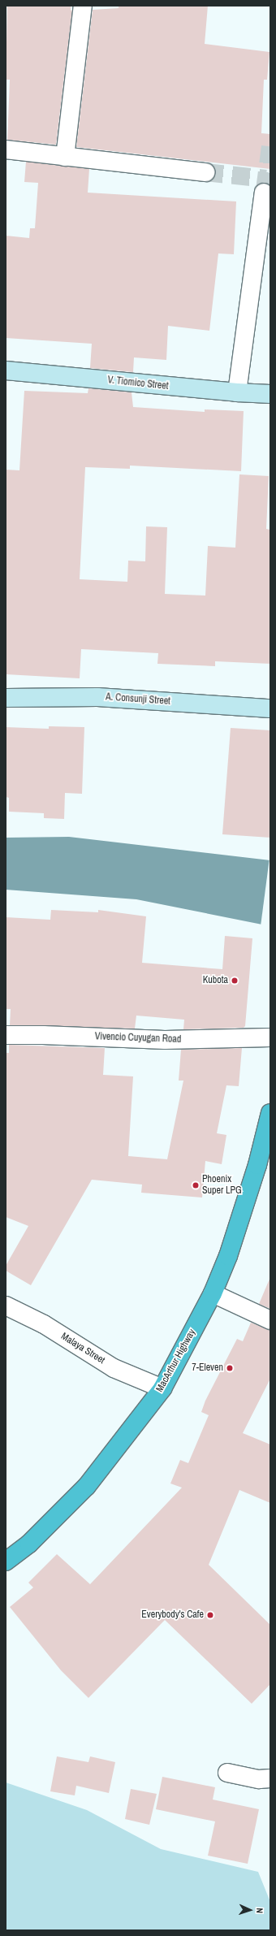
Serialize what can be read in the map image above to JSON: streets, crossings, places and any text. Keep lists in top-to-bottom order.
{
  "streets": {
    "highway": ["MacArthur Highway"],
    "main road": ["V. Tiomico Street", "A. Consunji Street"],
    "street": ["Vivencio Cuyugan Road", "Malaya Street"]
  },
  "crossings": [
    ["Malaya Street", "MacArthur Highway"]
  ],
  "places": [
    "Kubota",
    "Phoenix Super LPG",
    "7-Eleven",
    "Everybody's Cafe"
  ],
  "north": "right"
}
